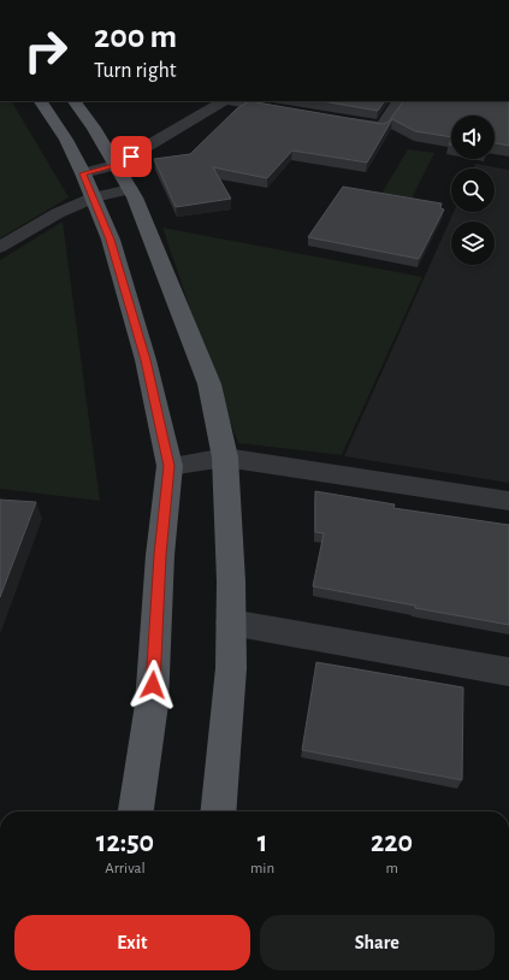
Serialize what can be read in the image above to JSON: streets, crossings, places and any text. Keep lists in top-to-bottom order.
{
  "page": {
    "turn": ["200 m", "Turn right"],
    "eta": [
      "12:50",
      "Arrival",
      "1",
      "min",
      "220",
      "m"
    ],
    "buttons": ["Exit", "Share"]
  }
}
